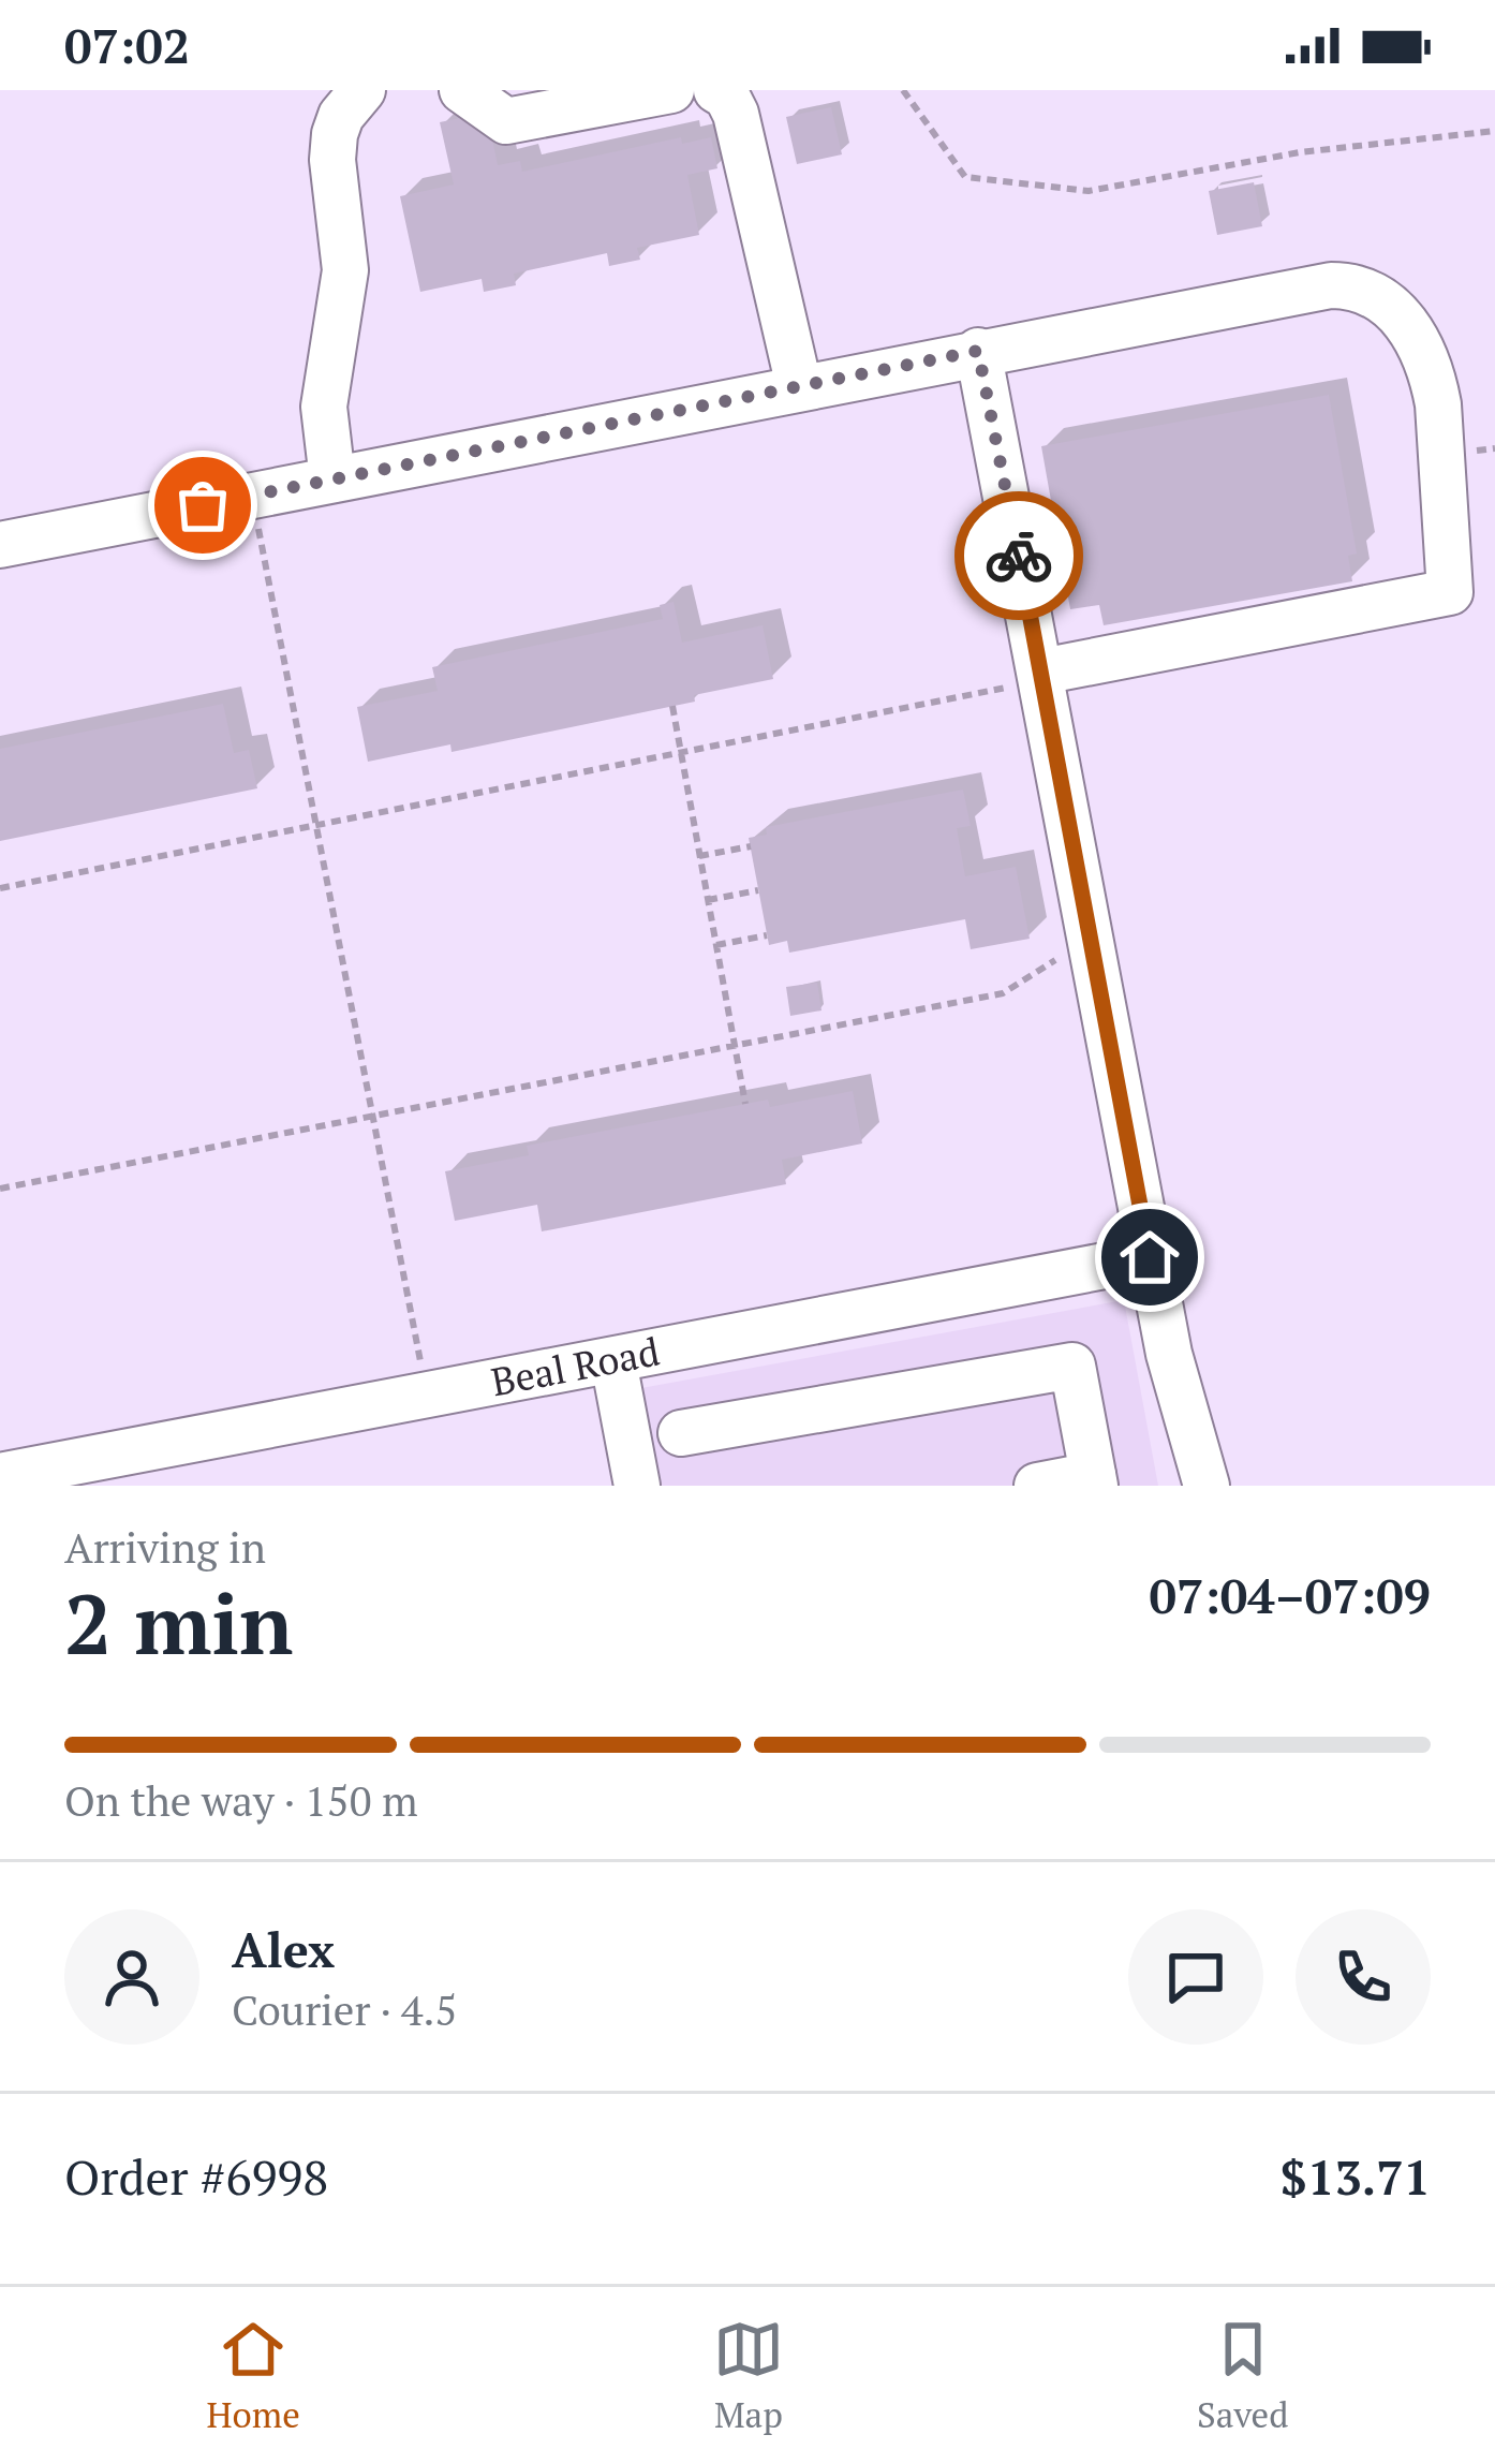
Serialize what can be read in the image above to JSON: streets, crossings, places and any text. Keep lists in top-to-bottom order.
{
  "streets": {
    "street": ["Beal Road"]
  },
  "page": {
    "status": "07:02",
    "heading": ["2 min", "Arriving in", "07:04–07:09"],
    "panel": [
      "Alex",
      "Courier · 4.5",
      "Order #6998",
      "$13.71"
    ],
    "bar": "On the way · 150 m",
    "tabs": ["Home", "Map", "Saved"]
  }
}
